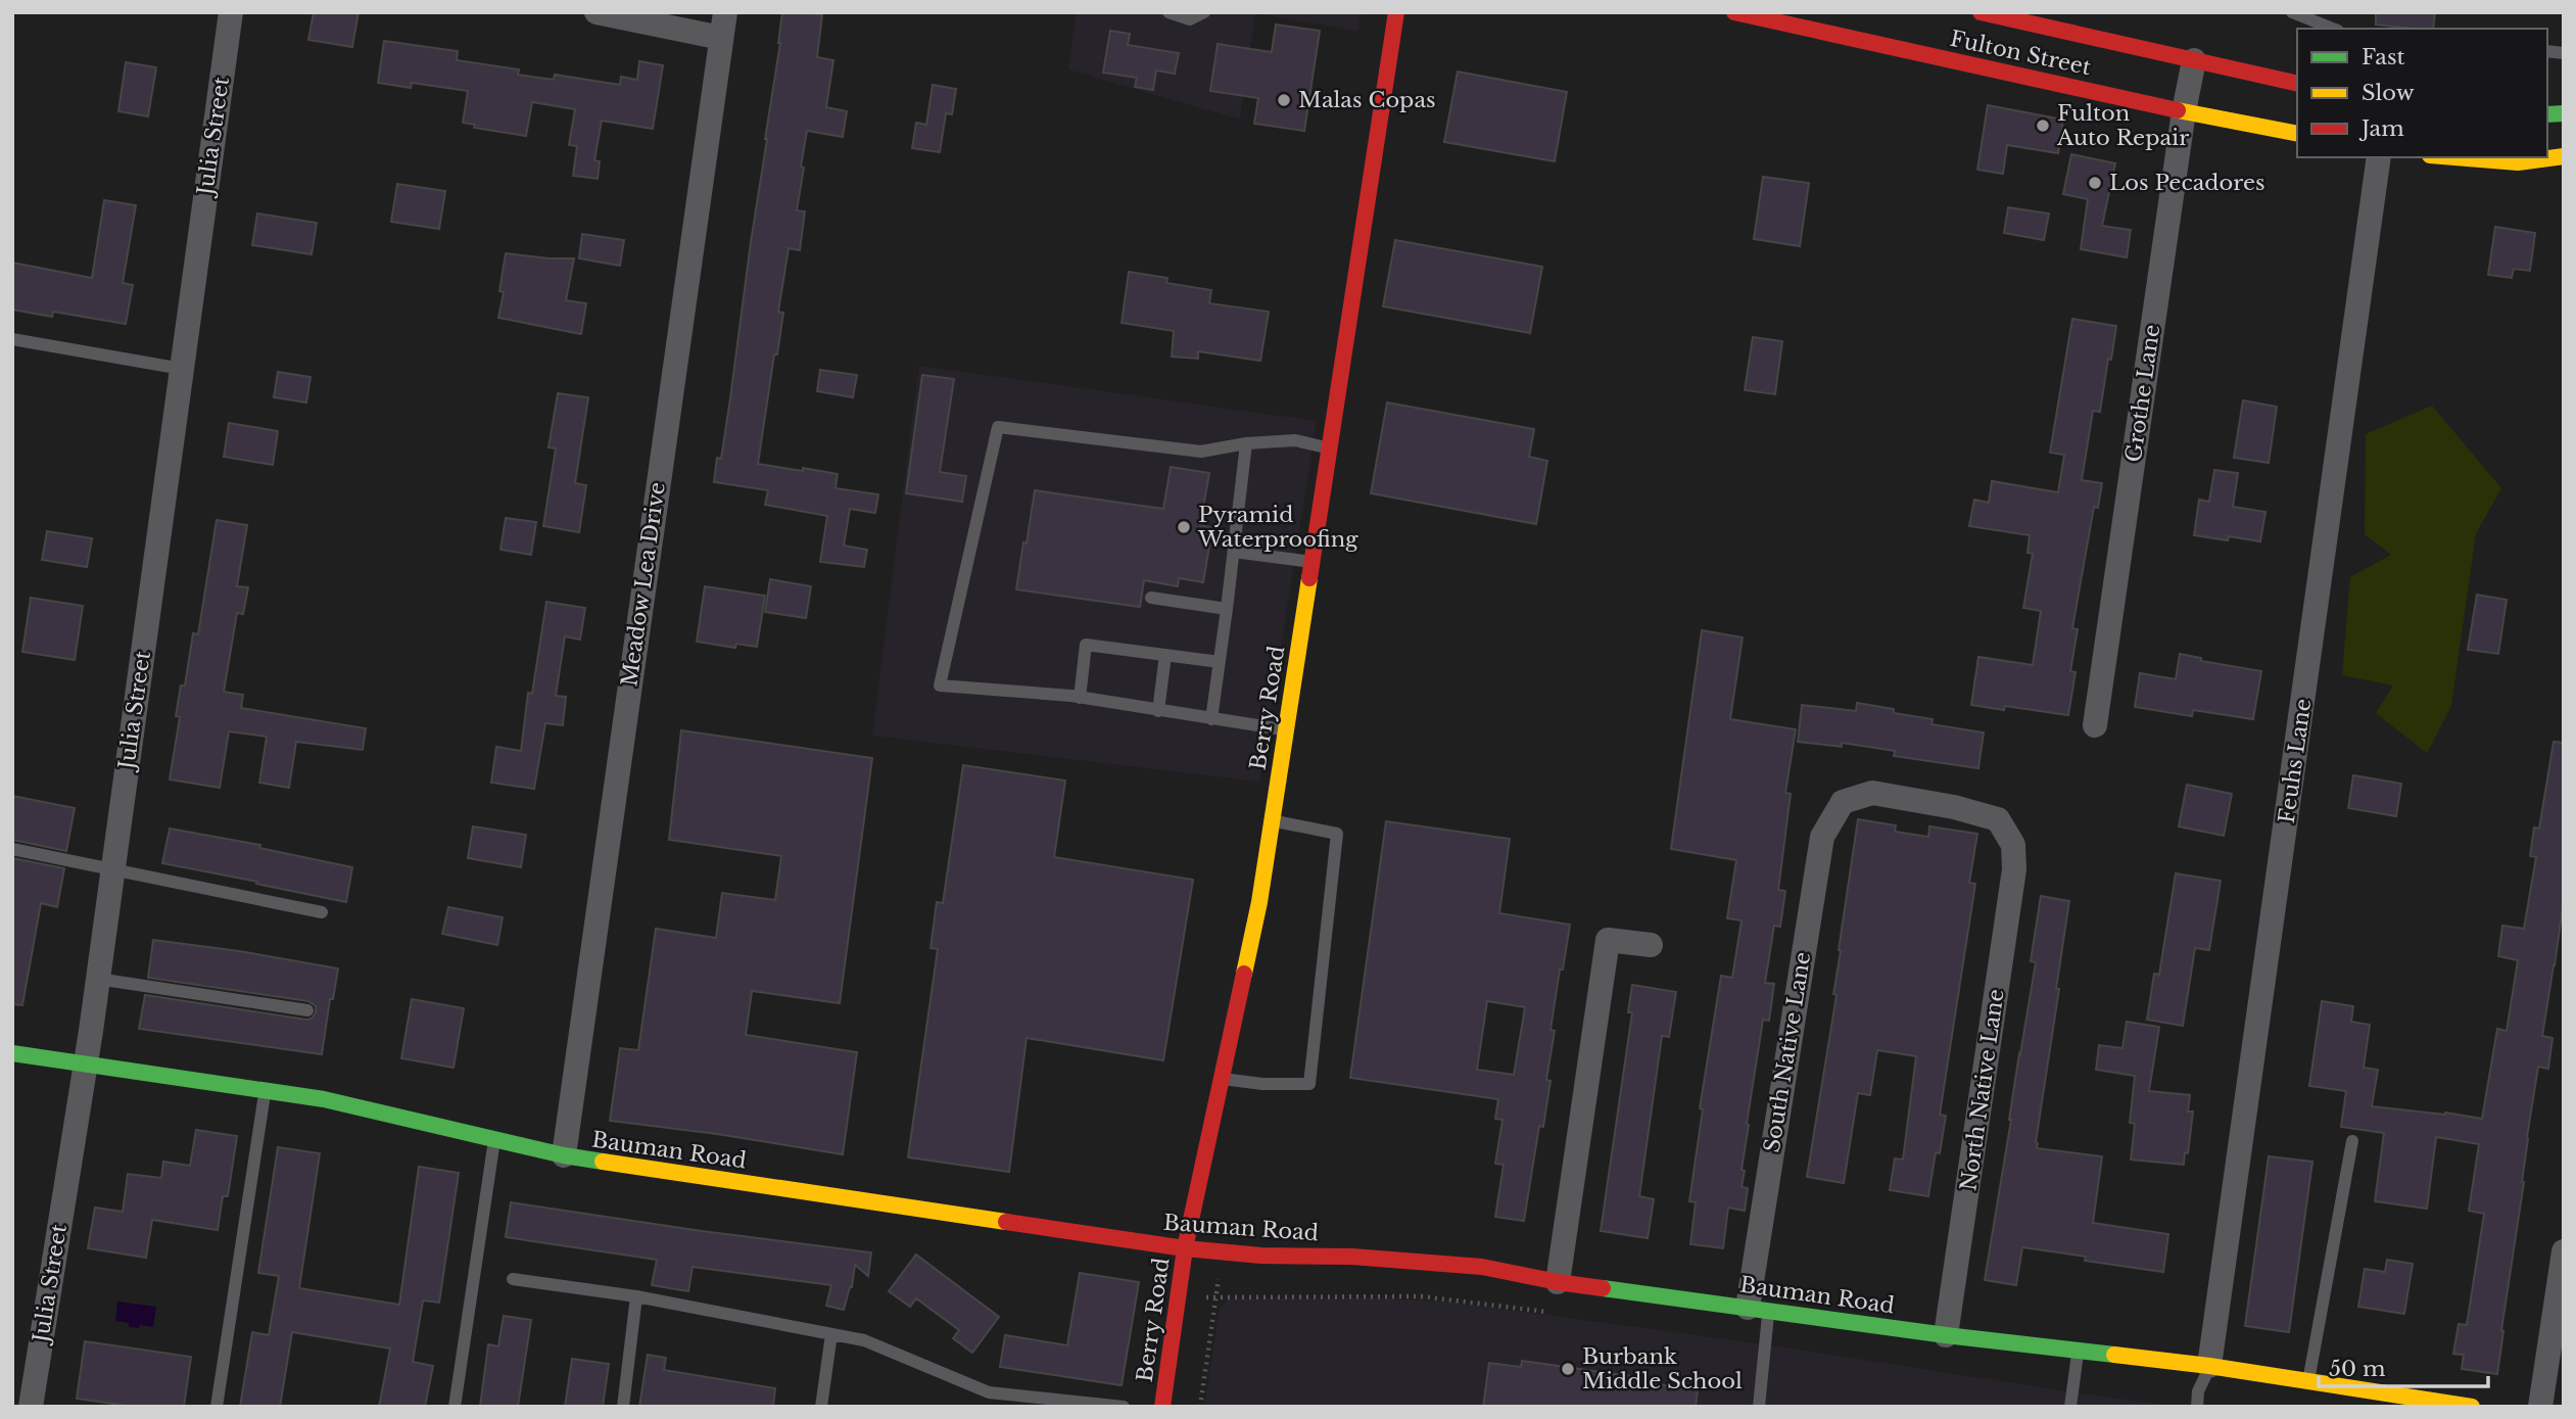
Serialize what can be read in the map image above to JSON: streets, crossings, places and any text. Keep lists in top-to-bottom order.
{
  "streets": {
    "street": [
      "Fulton Street",
      "Julia Street",
      "Grothe Lane",
      "Meadow Lea Drive",
      "Berry Road",
      "Feuhs Lane",
      "South Native Lane",
      "North Native Lane",
      "Bauman Road"
    ]
  },
  "crossings": [
    ["Fulton Street", "Grothe Lane"],
    ["Julia Street", "Bauman Road"],
    ["Meadow Lea Drive", "Bauman Road"],
    ["Berry Road", "Bauman Road"],
    ["Feuhs Lane", "Bauman Road"],
    ["South Native Lane", "North Native Lane"],
    ["South Native Lane", "Bauman Road"],
    ["North Native Lane", "Bauman Road"]
  ],
  "places": [
    "Malas Copas",
    "Fulton Auto Repair",
    "Los Pecadores",
    "Pyramid Waterproofing",
    "Burbank Middle School"
  ],
  "legend": ["Fast", "Slow", "Jam"],
  "scale_bar": "50 m"
}
